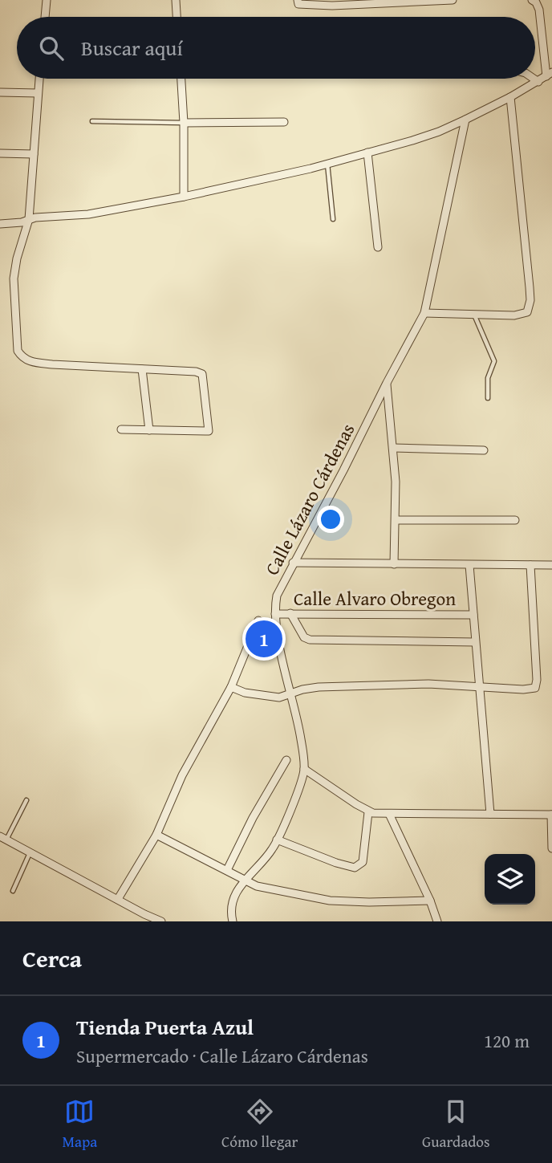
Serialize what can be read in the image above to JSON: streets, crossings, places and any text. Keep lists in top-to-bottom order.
{
  "streets": {
    "street": ["Calle Lázaro Cárdenas", "Calle Alvaro Obregon"]
  },
  "crossings": [
    ["Calle Lázaro Cárdenas", "Calle Alvaro Obregon"]
  ],
  "page": {
    "search": "Buscar aquí",
    "pins": "1",
    "heading": "Cerca",
    "list": [
      {
        "mark": "1",
        "name": "Tienda Puerta Azul",
        "note": "Supermercado · Calle Lázaro Cárdenas",
        "value": "120 m"
      }
    ],
    "nav": ["Mapa", "Cómo llegar", "Guardados"]
  }
}
